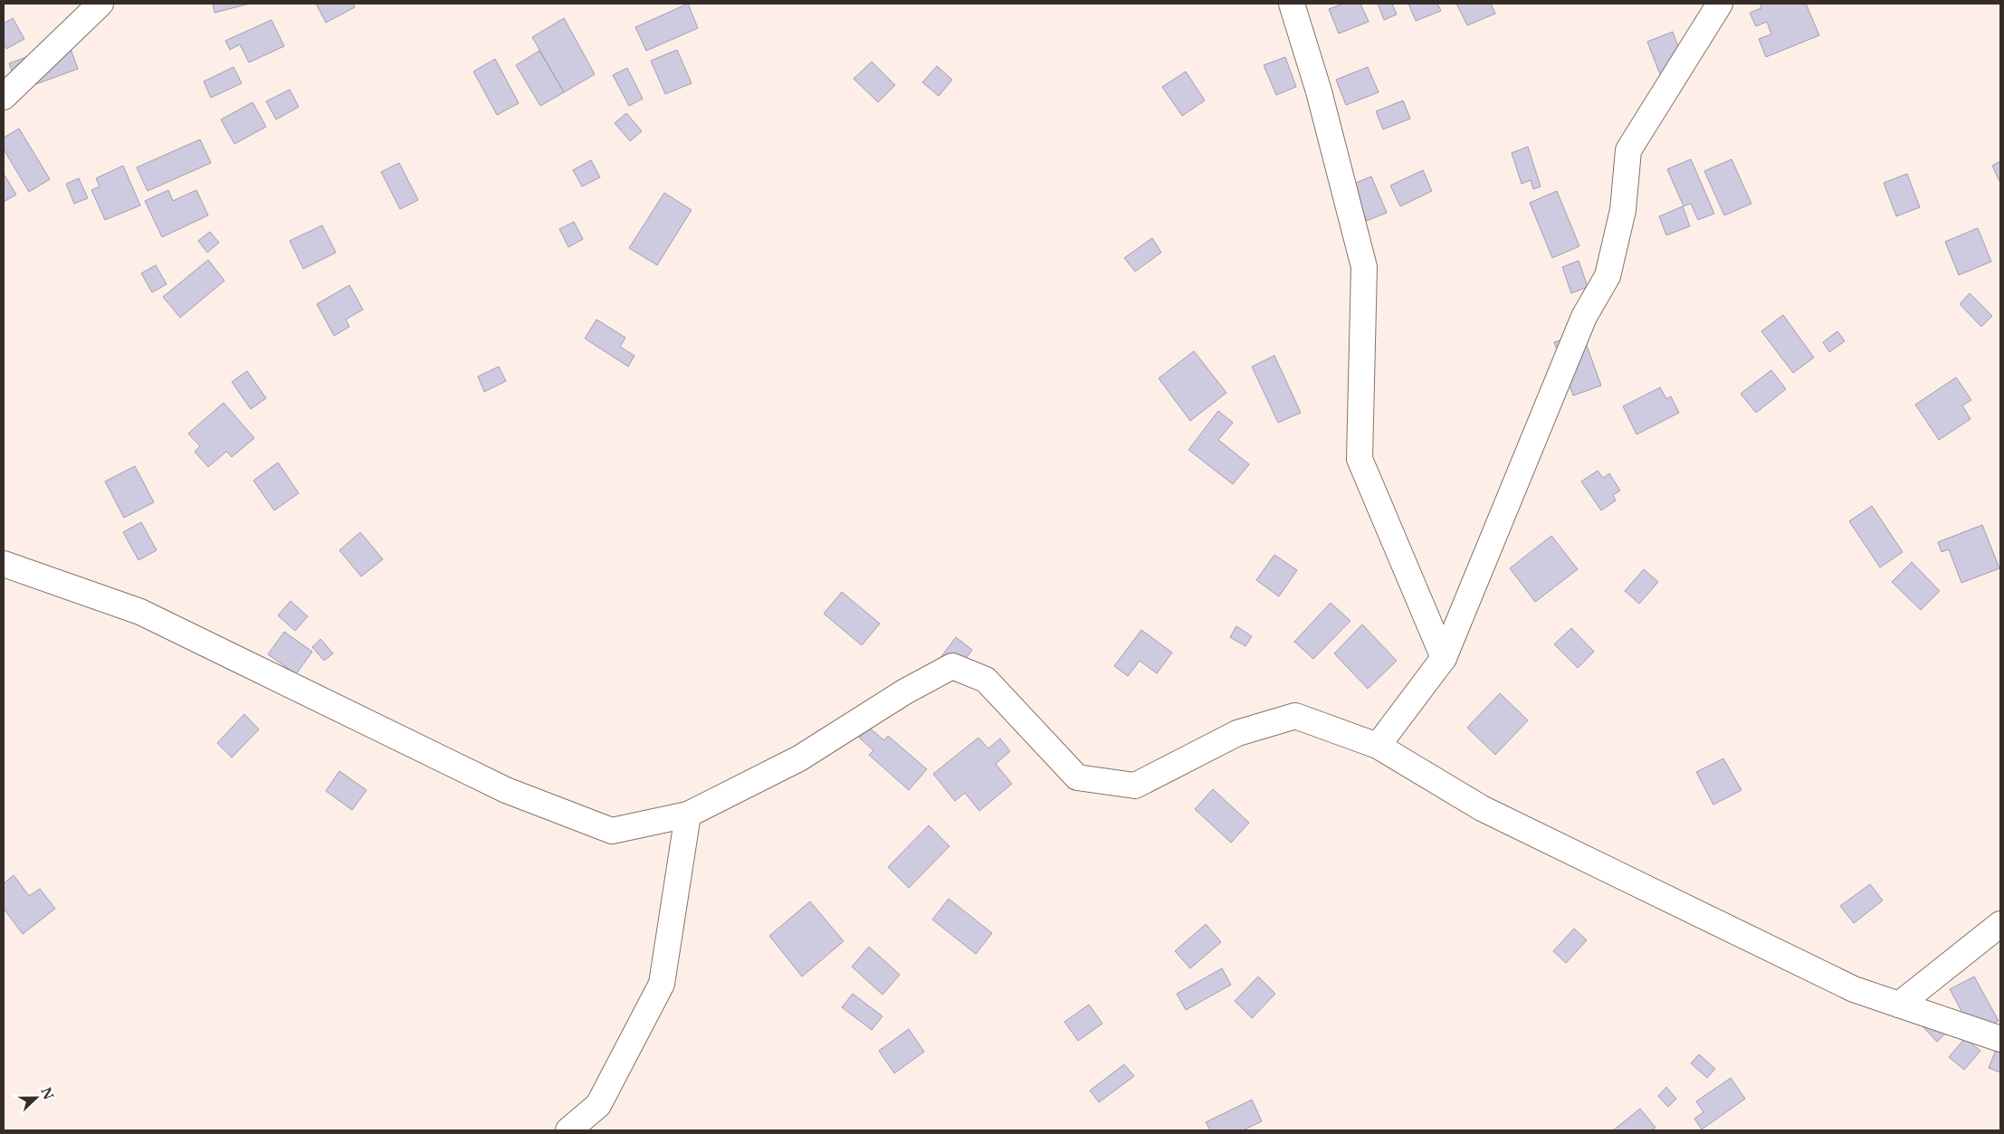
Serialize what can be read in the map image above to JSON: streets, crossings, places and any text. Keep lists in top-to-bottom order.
{
  "north": "right"
}
